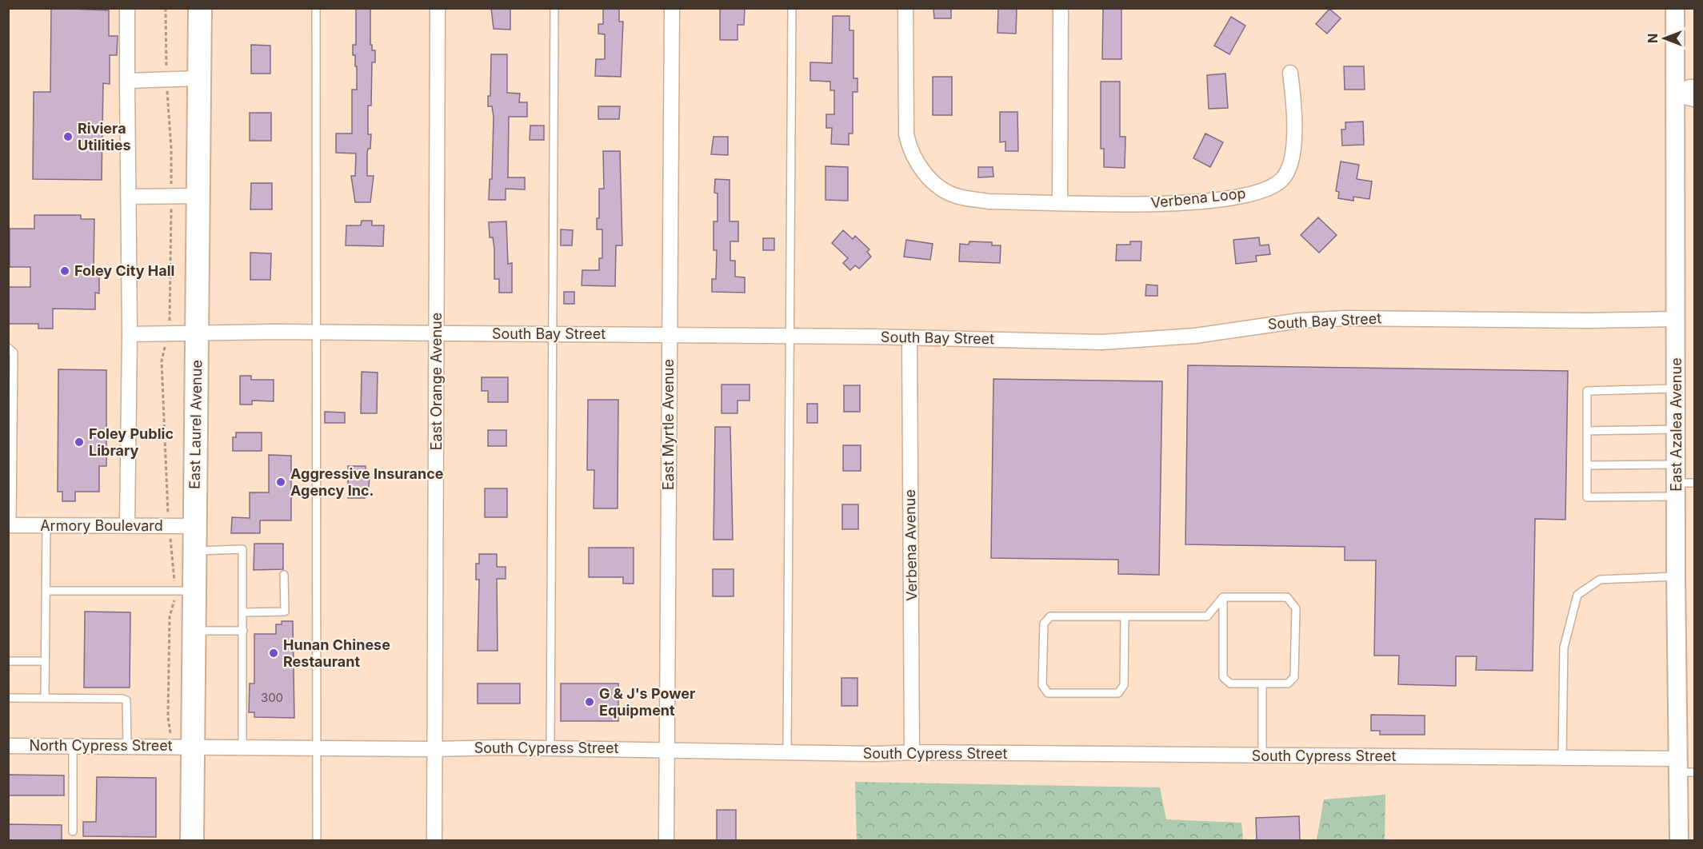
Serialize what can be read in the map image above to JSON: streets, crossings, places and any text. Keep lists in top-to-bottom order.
{
  "streets": {
    "main road": ["East Laurel Avenue"],
    "street": [
      "Verbena Loop",
      "South Bay Street",
      "East Orange Avenue",
      "East Myrtle Avenue",
      "East Azalea Avenue",
      "Armory Boulevard",
      "Verbena Avenue",
      "North Cypress Street",
      "South Cypress Street"
    ]
  },
  "crossings": [
    ["South Bay Street", "East Orange Avenue"],
    ["South Bay Street", "East Laurel Avenue"],
    ["South Bay Street", "East Myrtle Avenue"],
    ["South Bay Street", "East Azalea Avenue"],
    ["South Bay Street", "Verbena Avenue"],
    ["East Orange Avenue", "South Cypress Street"],
    ["East Laurel Avenue", "Armory Boulevard"],
    ["East Laurel Avenue", "North Cypress Street"],
    ["East Laurel Avenue", "South Cypress Street"],
    ["East Myrtle Avenue", "South Cypress Street"],
    ["East Azalea Avenue", "South Cypress Street"],
    ["Verbena Avenue", "South Cypress Street"],
    ["North Cypress Street", "South Cypress Street"]
  ],
  "places": [
    "Riviera Utilities",
    "Foley City Hall",
    "Foley Public Library",
    "Aggressive Insurance Agency Inc.",
    "Hunan Chinese Restaurant",
    "G & J's Power Equipment"
  ],
  "house_numbers": ["300"],
  "north": "left"
}
